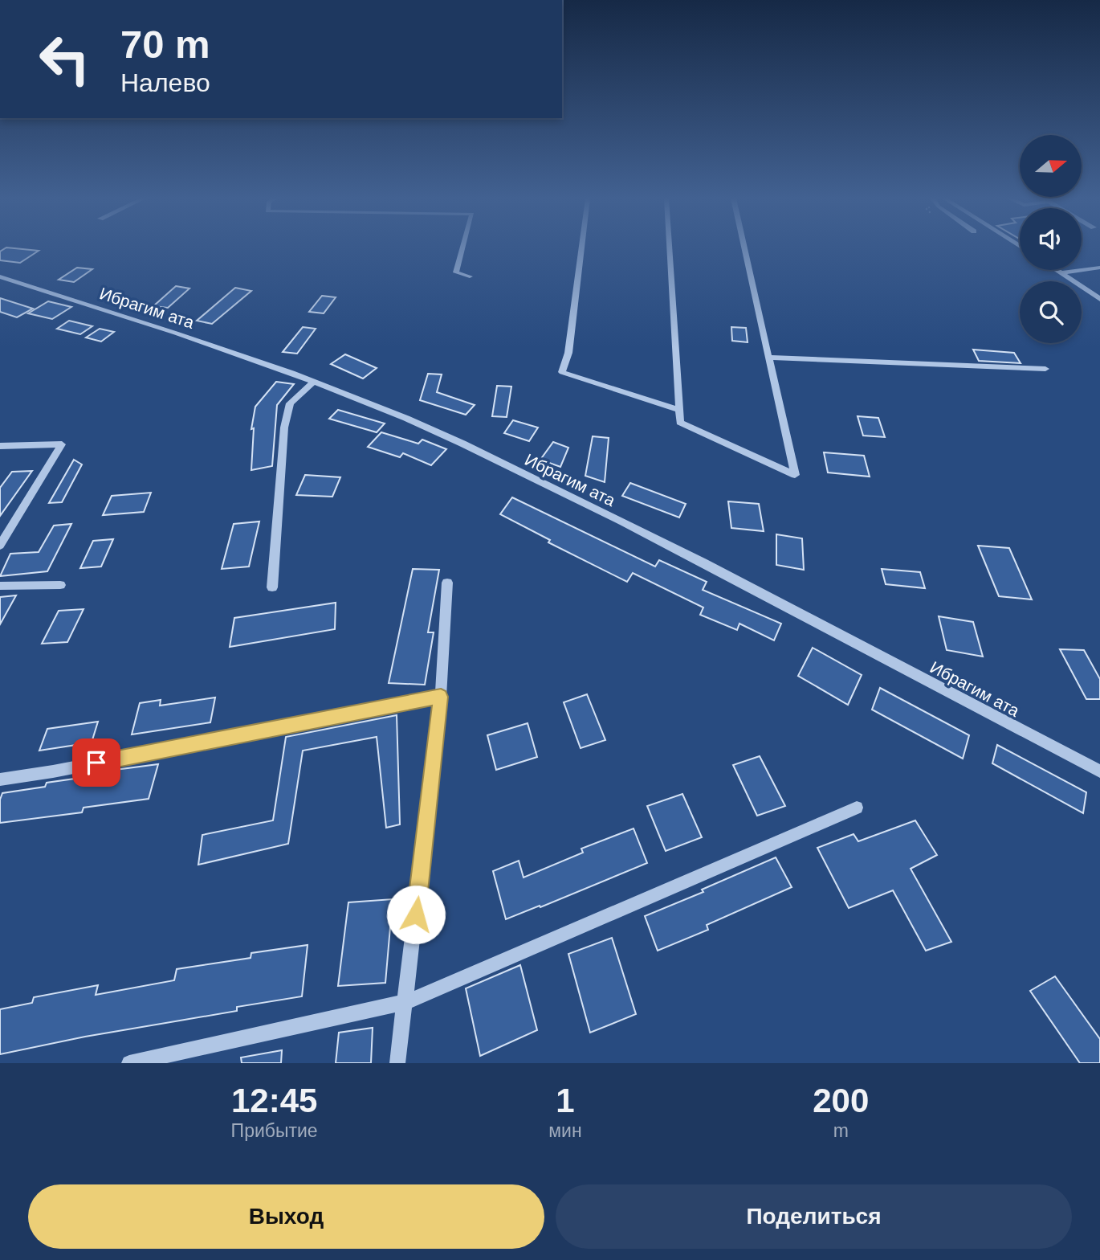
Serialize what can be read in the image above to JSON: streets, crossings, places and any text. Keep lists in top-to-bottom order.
{
  "streets": {
    "street": ["Ибрагим ата"]
  },
  "north": "right",
  "page": {
    "turn": ["70 m", "Налево"],
    "eta": [
      "12:45",
      "Прибытие",
      "1",
      "мин",
      "200",
      "m"
    ],
    "buttons": ["Выход", "Поделиться"]
  }
}
